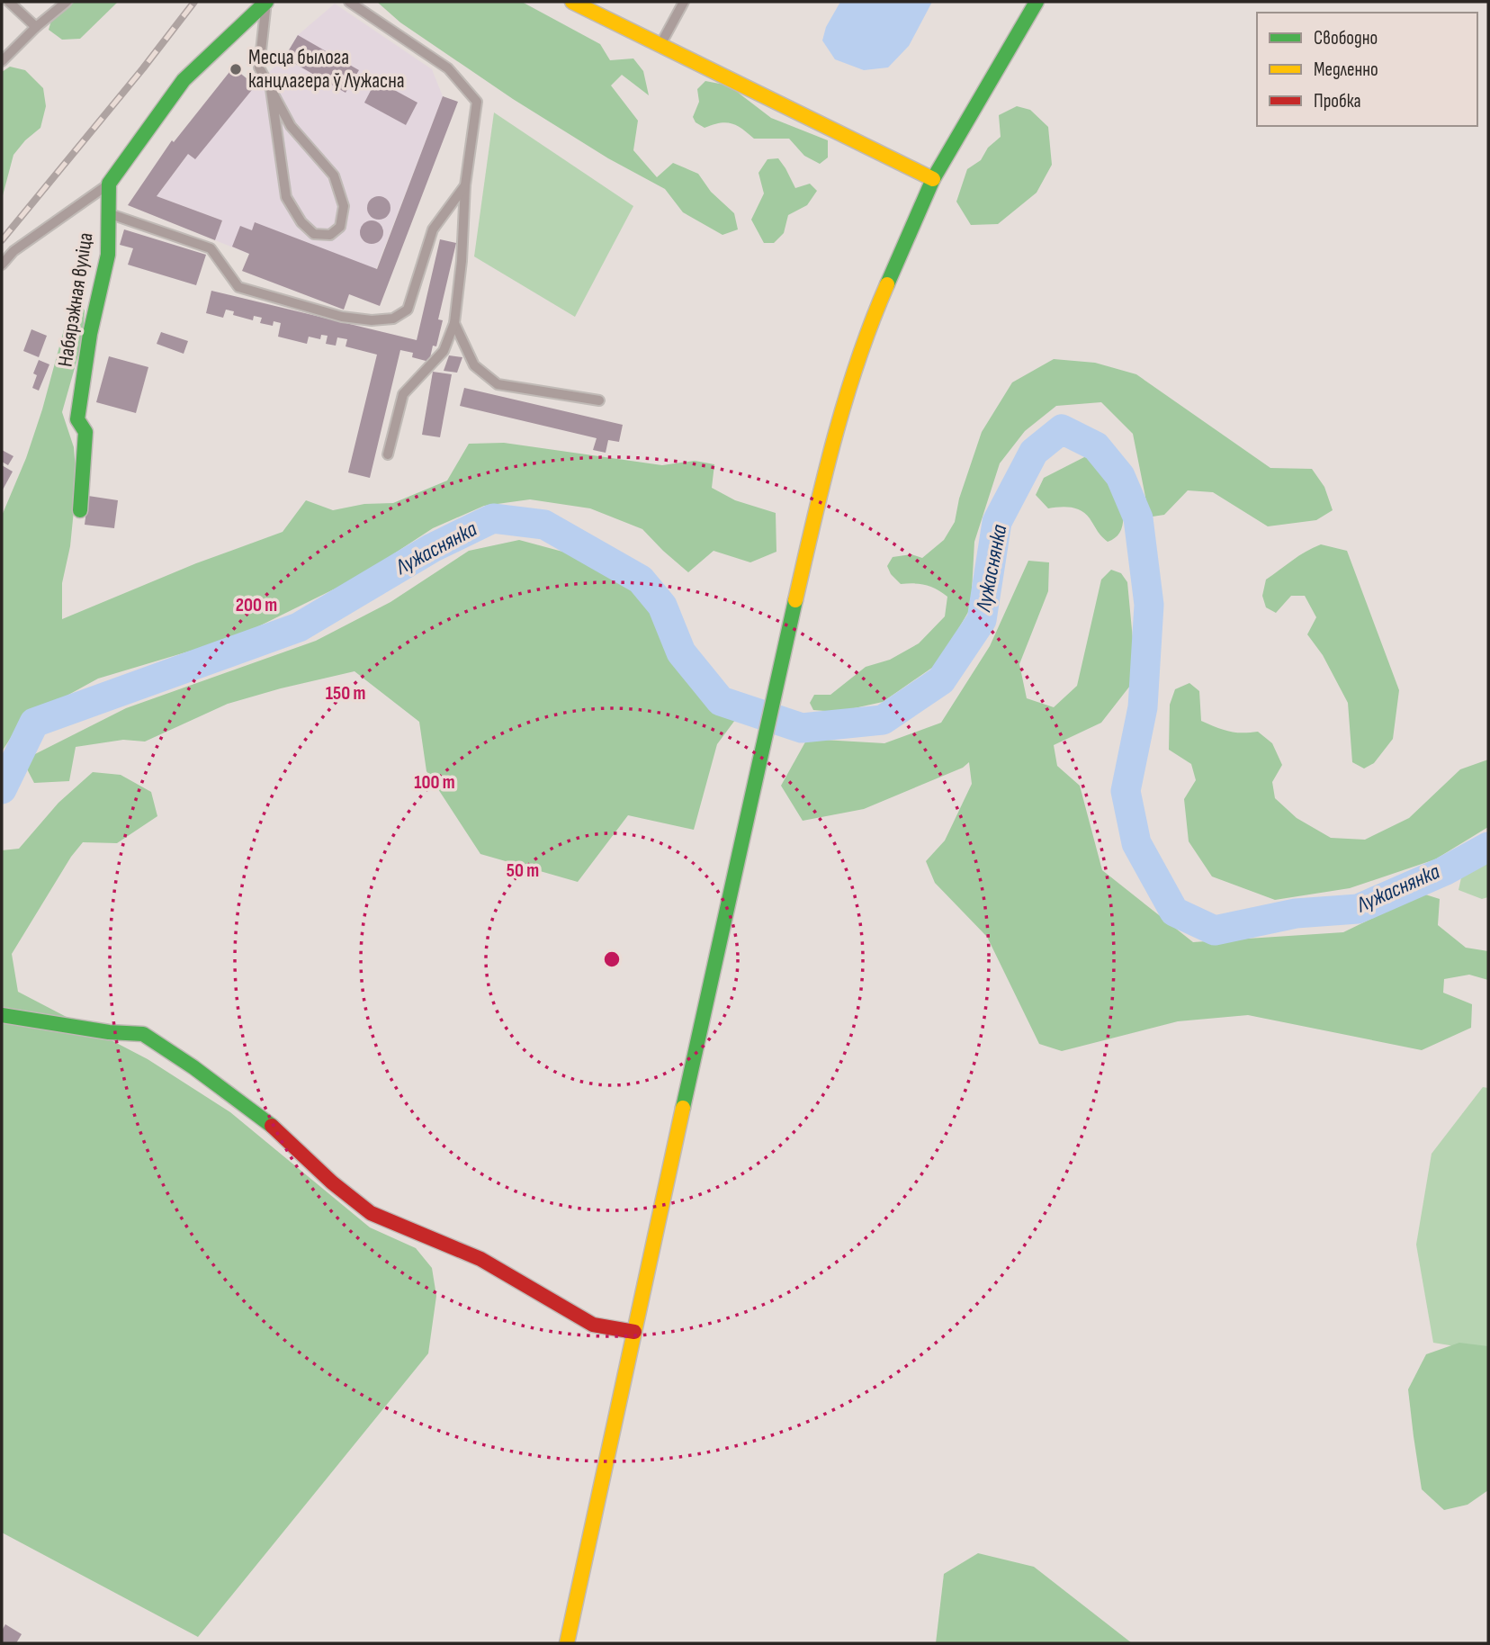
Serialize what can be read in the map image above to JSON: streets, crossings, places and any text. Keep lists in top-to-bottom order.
{
  "streets": {
    "main road": ["Набярэжная вуліца"]
  },
  "water": ["Лужаснянка"],
  "places": ["Месца былога канцлагера ў Лужасна"],
  "legend": ["Свободно", "Медленно", "Пробка"],
  "rings": [
    "200 m",
    "150 m",
    "100 m",
    "50 m"
  ]
}
